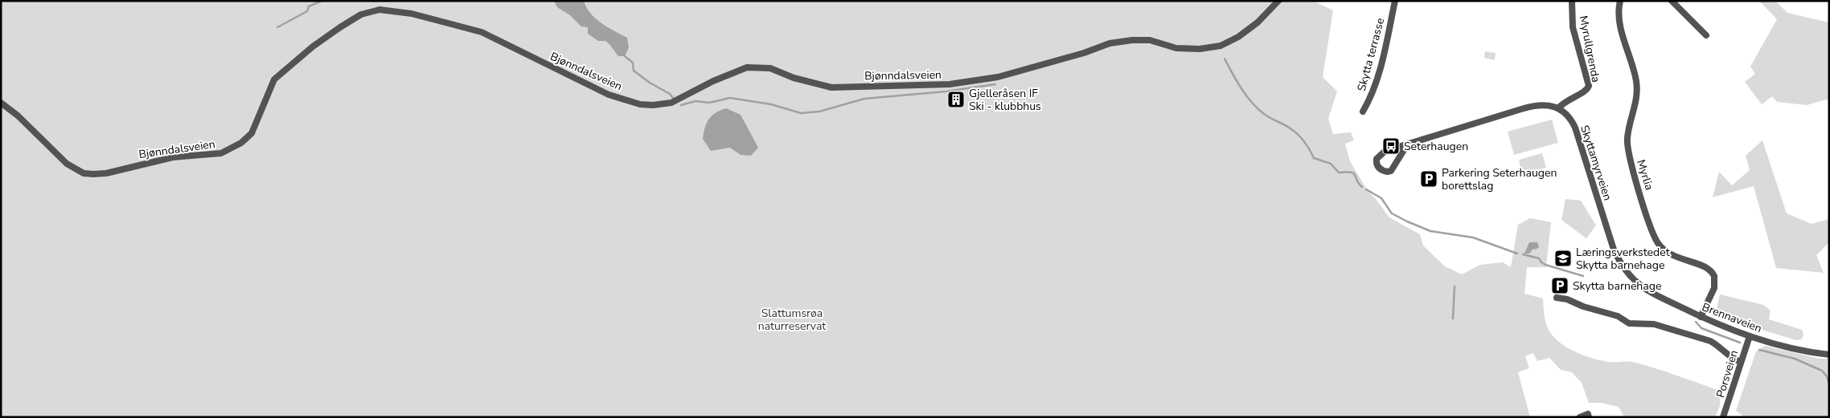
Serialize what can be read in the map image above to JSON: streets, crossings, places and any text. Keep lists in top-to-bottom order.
{
  "streets": {
    "street": [
      "Myrullgrenda",
      "Skytta terrasse",
      "Bjønndalsveien",
      "Skyttamyrveien",
      "Myrlia",
      "Brennaveien",
      "Porsveien"
    ]
  },
  "crossings": [
    ["Myrullgrenda", "Skyttamyrveien"],
    ["Skyttamyrveien", "Brennaveien"],
    ["Myrlia", "Brennaveien"],
    ["Brennaveien", "Porsveien"]
  ],
  "parks": ["Slattumsrøa naturreservat"],
  "places": {
    "building": ["Gjelleråsen IF Ski - klubbhus"],
    "bus stop": ["Seterhaugen"],
    "parking": ["Parkering Seterhaugen borettslag", "Skytta barnehage"],
    "school or university": ["Læringsverkstedet Skytta barnehage"]
  }
}
